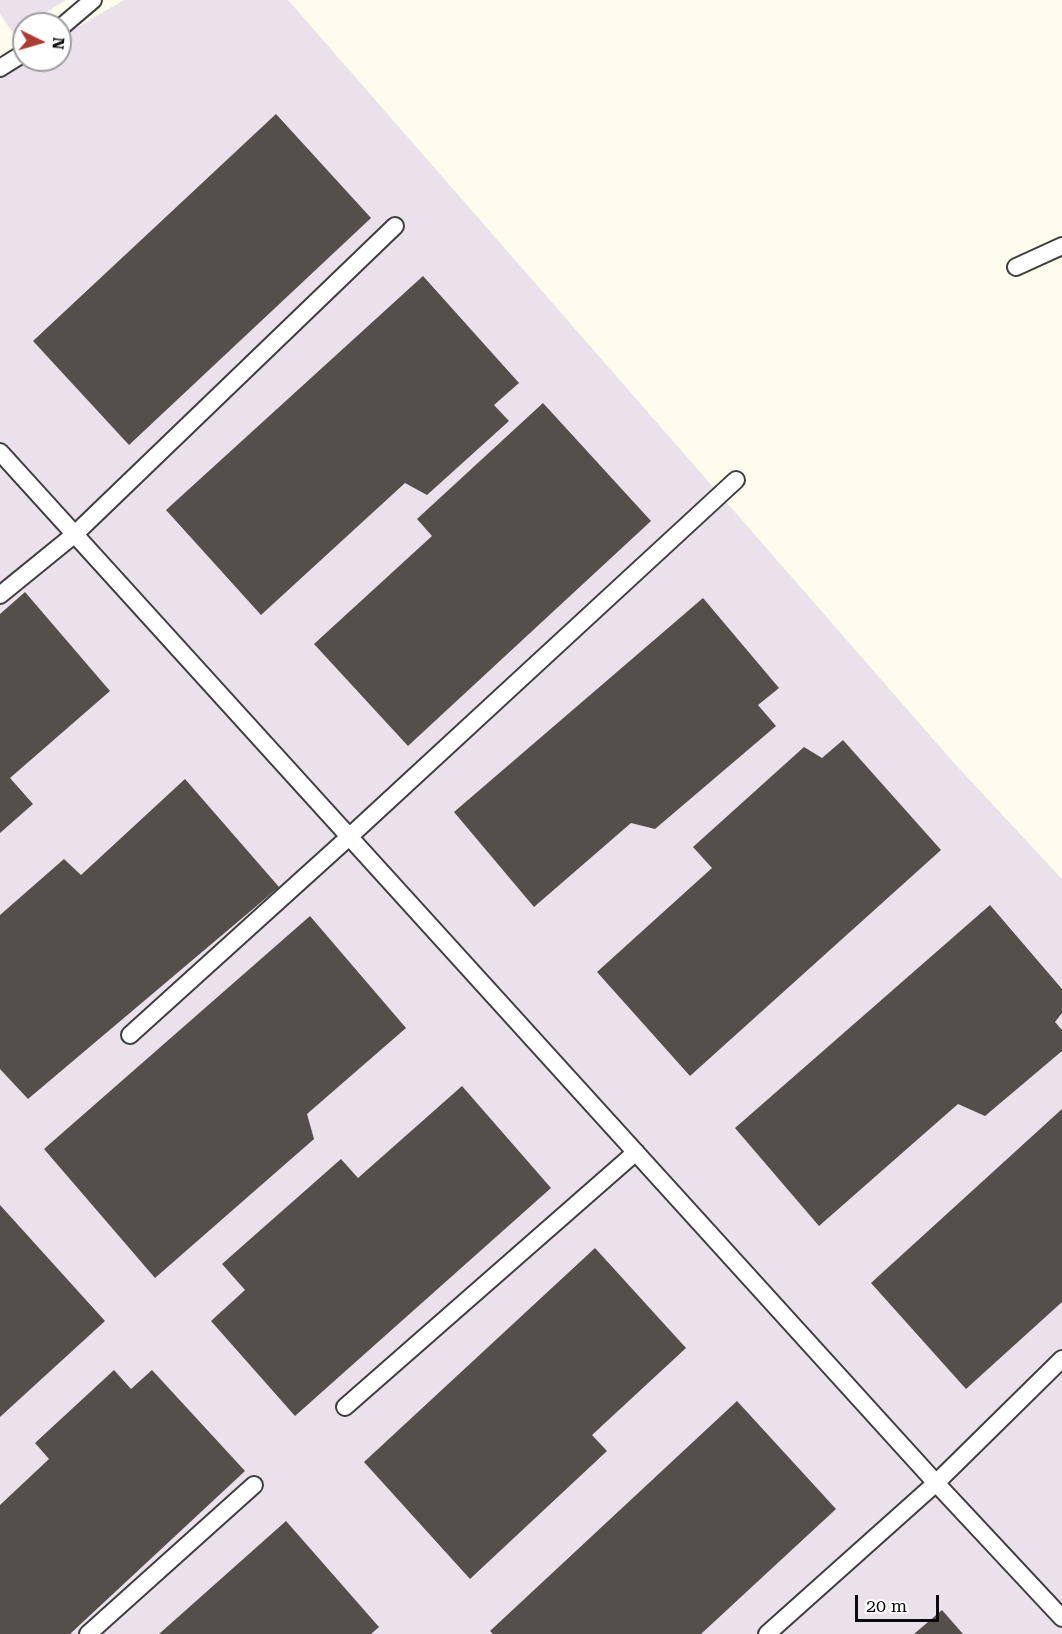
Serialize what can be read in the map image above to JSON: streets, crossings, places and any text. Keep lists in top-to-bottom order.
{
  "scale_bar": "20 m",
  "north": "right"
}
